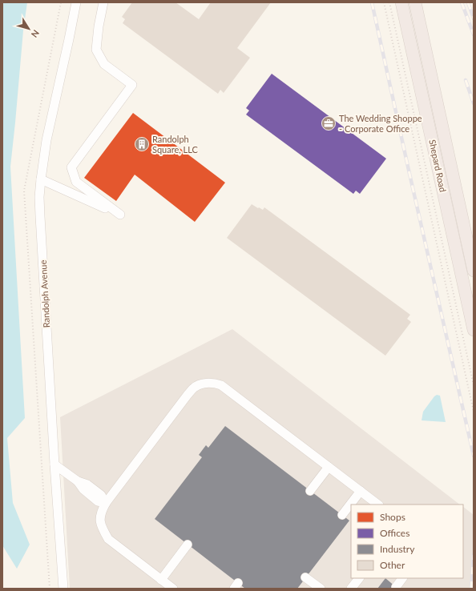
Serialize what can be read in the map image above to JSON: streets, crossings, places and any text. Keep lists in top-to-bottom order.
{
  "streets": {
    "highway": ["Shepard Road"],
    "street": ["Randolph Avenue"]
  },
  "places": {
    "office": ["The Wedding Shoppe - Corporate Office"],
    "building": ["Randolph Square, LLC"]
  },
  "legend": [
    "Shops",
    "Offices",
    "Industry",
    "Other"
  ],
  "north": "bottom right"
}
